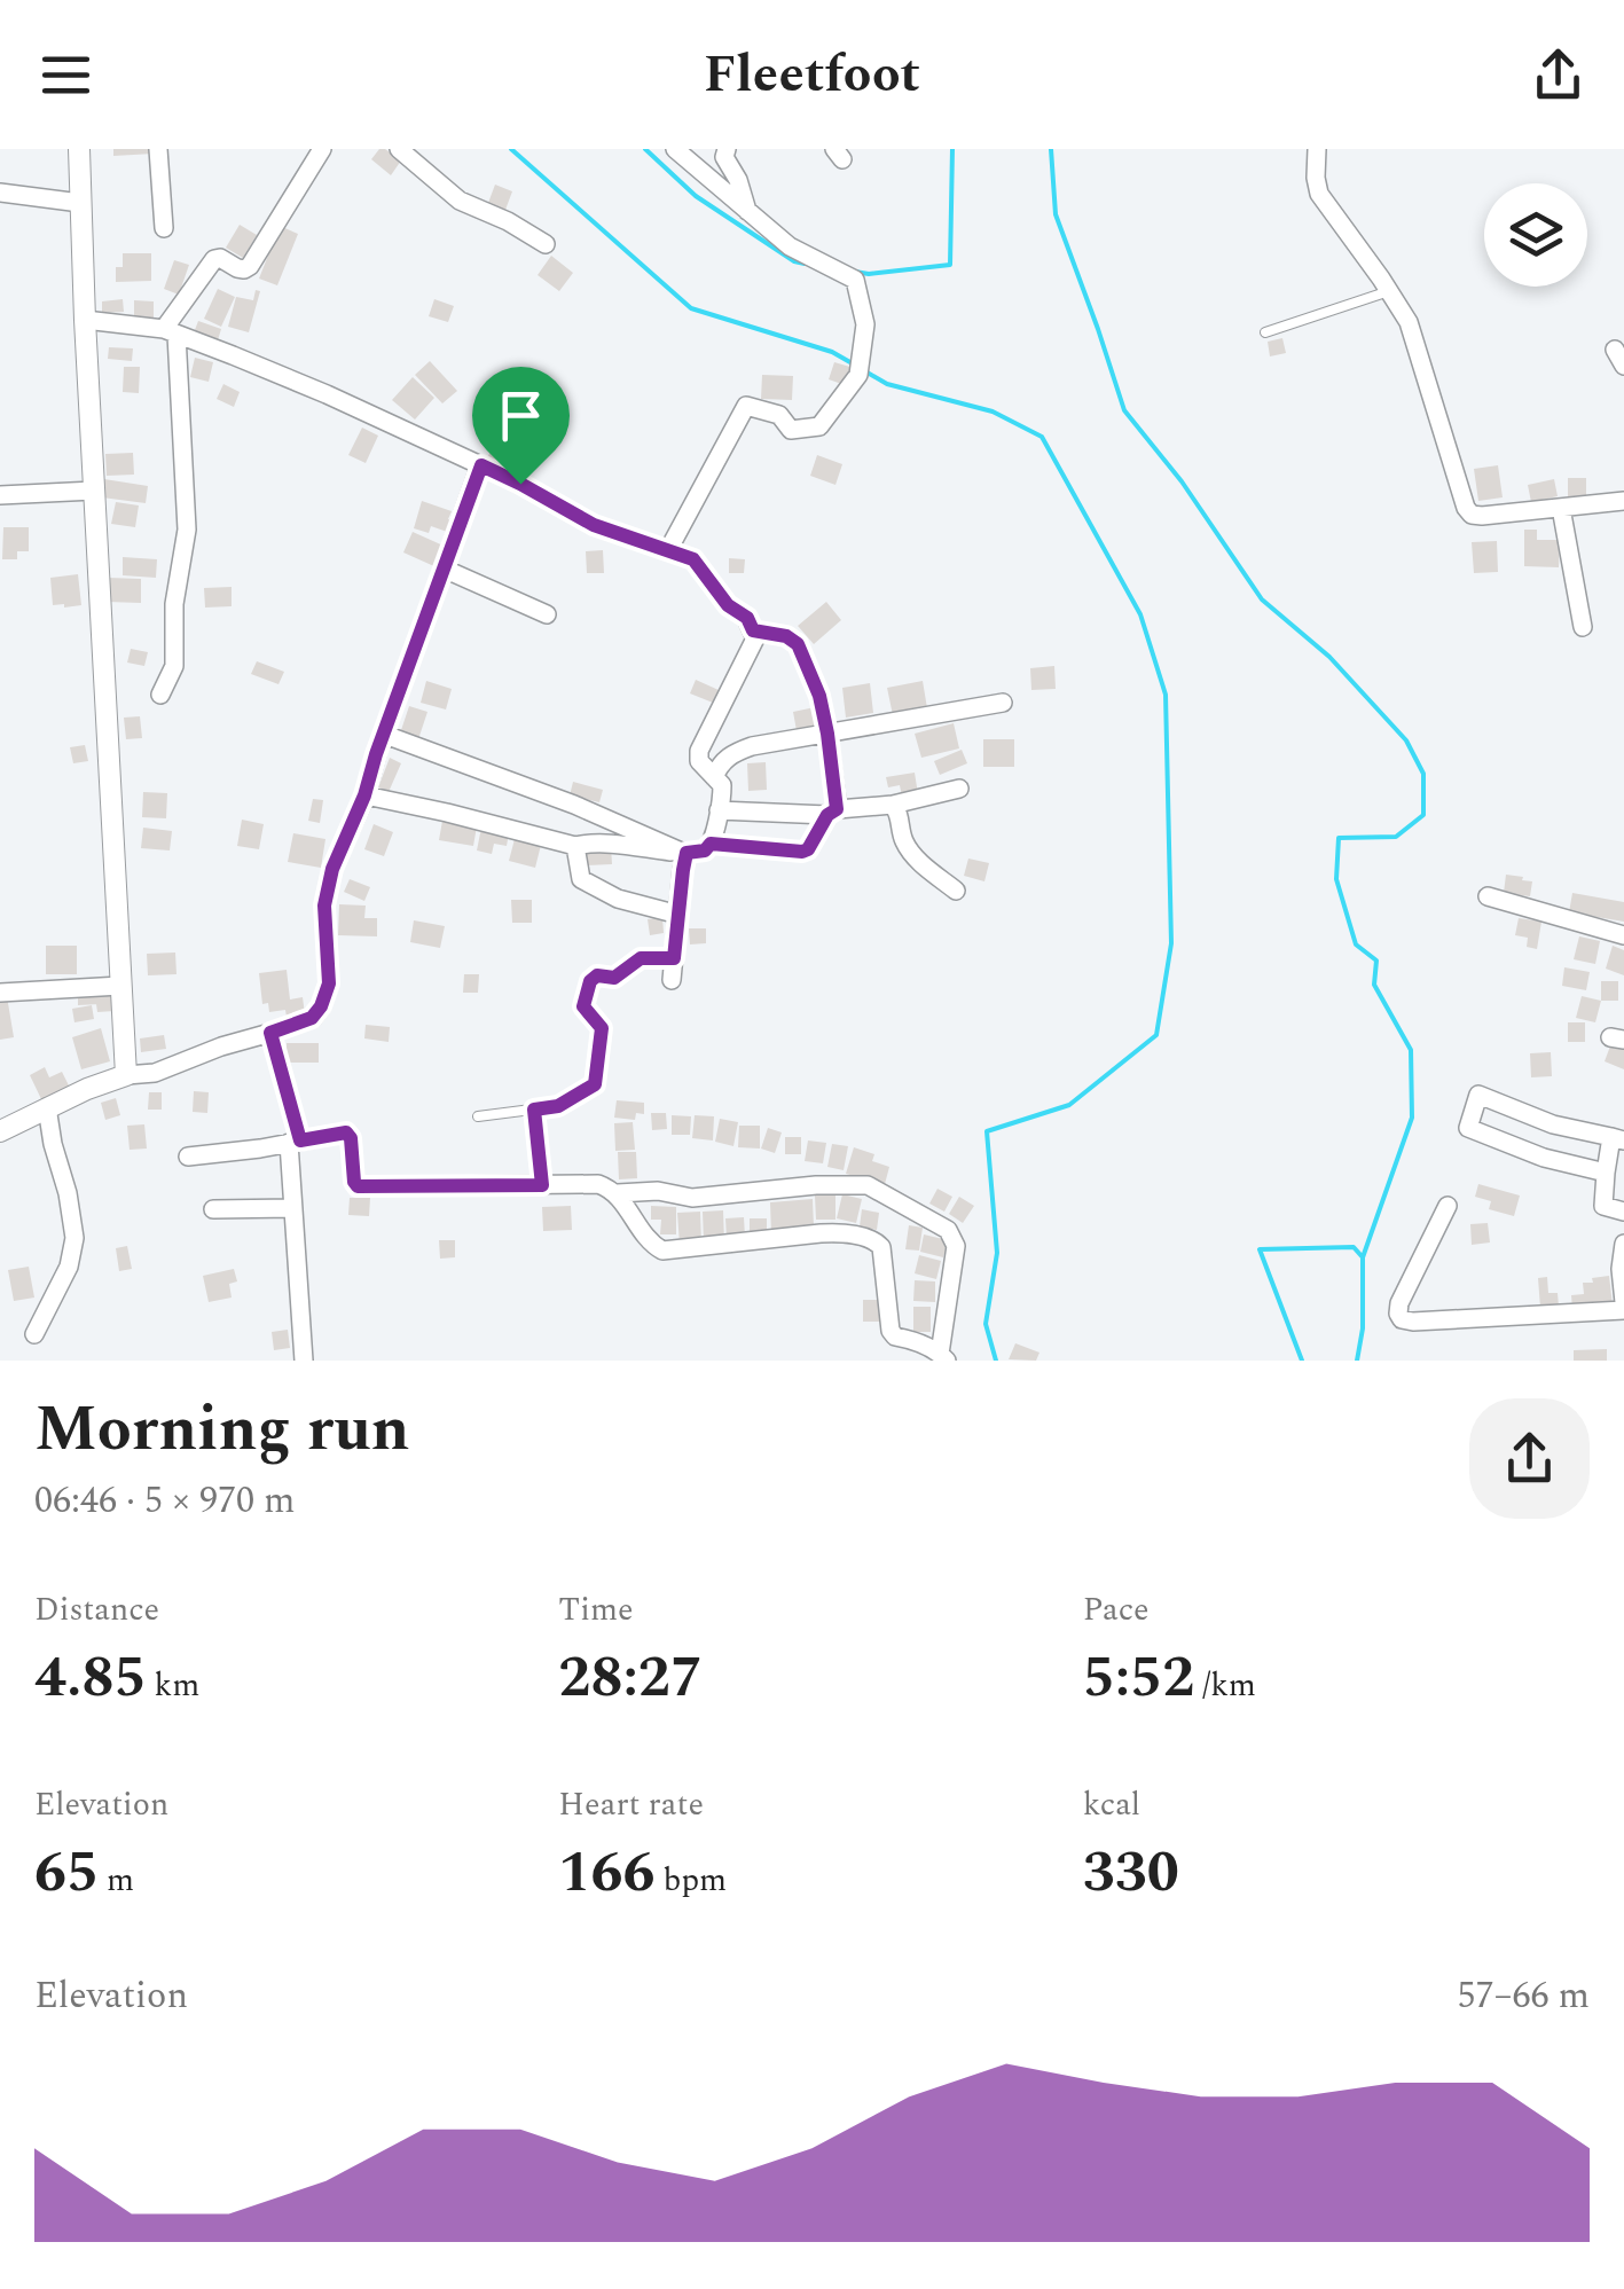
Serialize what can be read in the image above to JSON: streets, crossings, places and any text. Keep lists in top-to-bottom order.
{
  "page": {
    "header": "Fleetfoot",
    "heading": ["Morning run", "06:46 · 5 × 970 m"],
    "stats": [
      ["Distance", "4.85 km"],
      ["Time", "28:27"],
      ["Pace", "5:52 /km"],
      ["Elevation", "65 m"],
      ["Heart rate", "166 bpm"],
      ["kcal", "330"]
    ],
    "chart": ["Elevation", "57–66 m"]
  }
}
